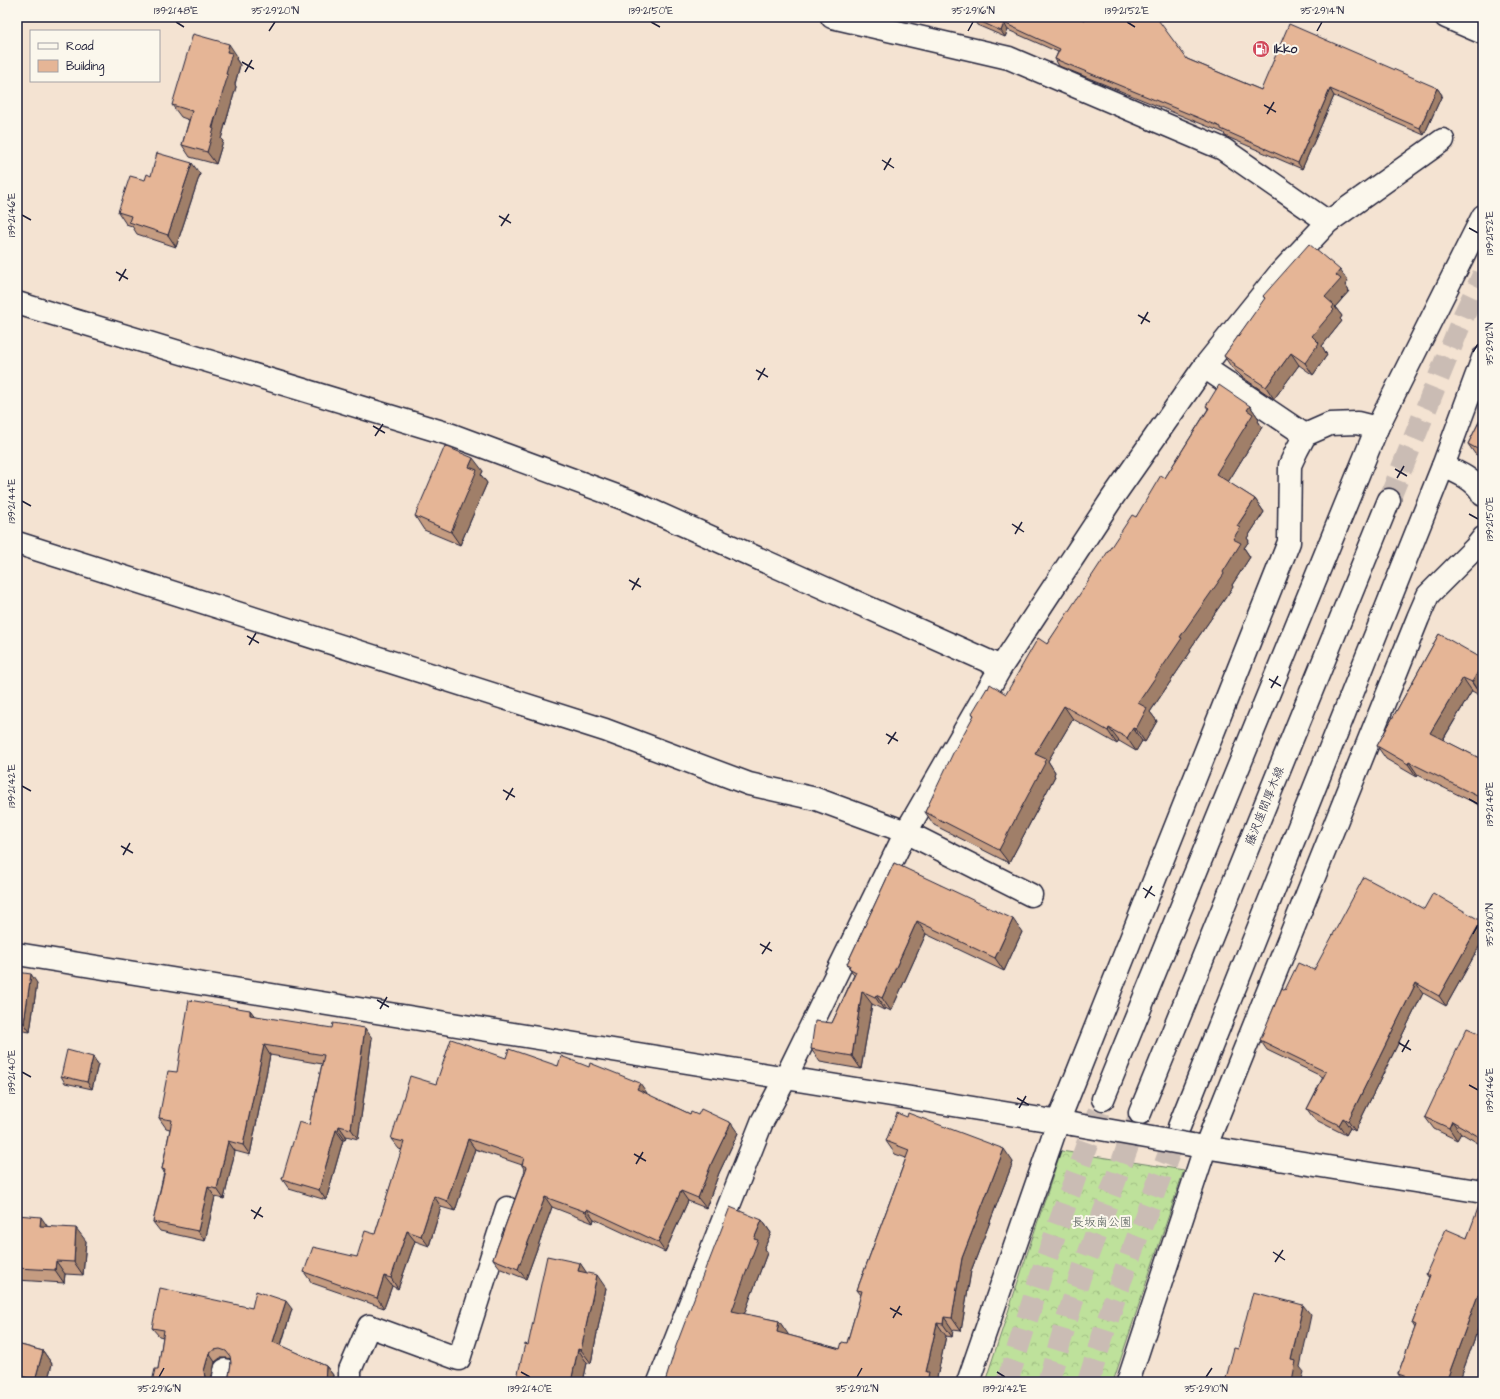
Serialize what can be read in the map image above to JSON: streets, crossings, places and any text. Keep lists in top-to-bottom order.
{
  "streets": {
    "main road": ["藤沢座間厚木線"]
  },
  "parks": ["長坂南公園"],
  "places": {
    "fuel station": ["Ikko"]
  },
  "legend": ["Road", "Building"],
  "coordinates": [
    "139°21'48\"E",
    "35°29'20\"N",
    "139°21'50\"E",
    "35°29'16\"N",
    "139°21'52\"E",
    "35°29'14\"N",
    "139°21'46\"E",
    "35°29'12\"N",
    "139°21'44\"E",
    "139°21'42\"E",
    "35°29'10\"N",
    "139°21'40\"E"
  ]
}
